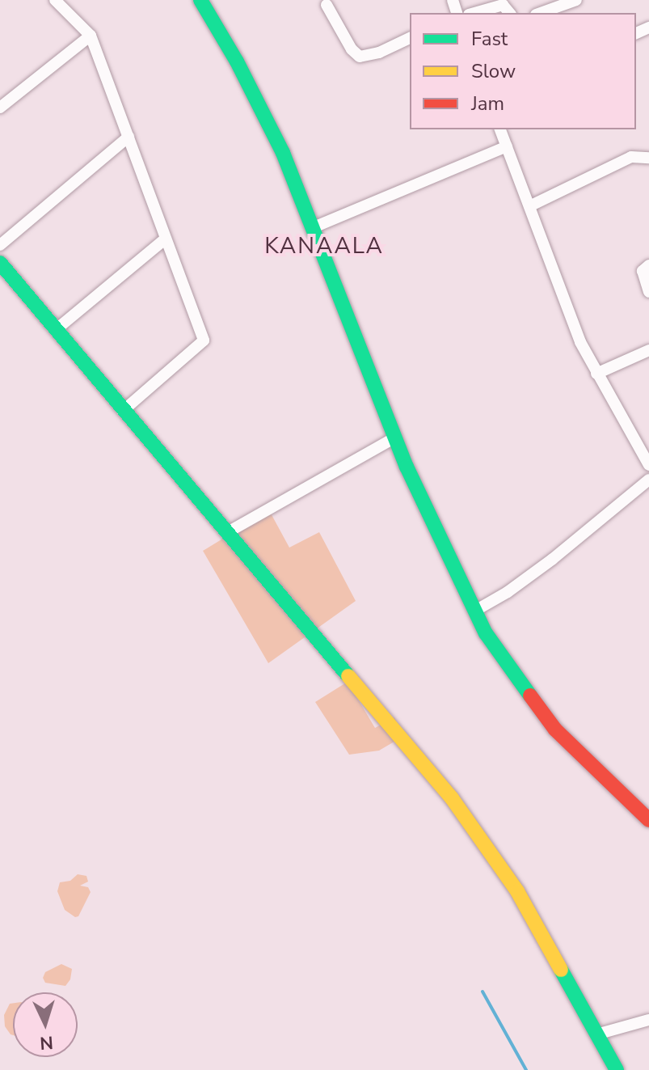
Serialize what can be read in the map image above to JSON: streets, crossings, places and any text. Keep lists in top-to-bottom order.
{
  "districts": ["KANAALA"],
  "legend": ["Fast", "Slow", "Jam"],
  "north": "bottom"
}
